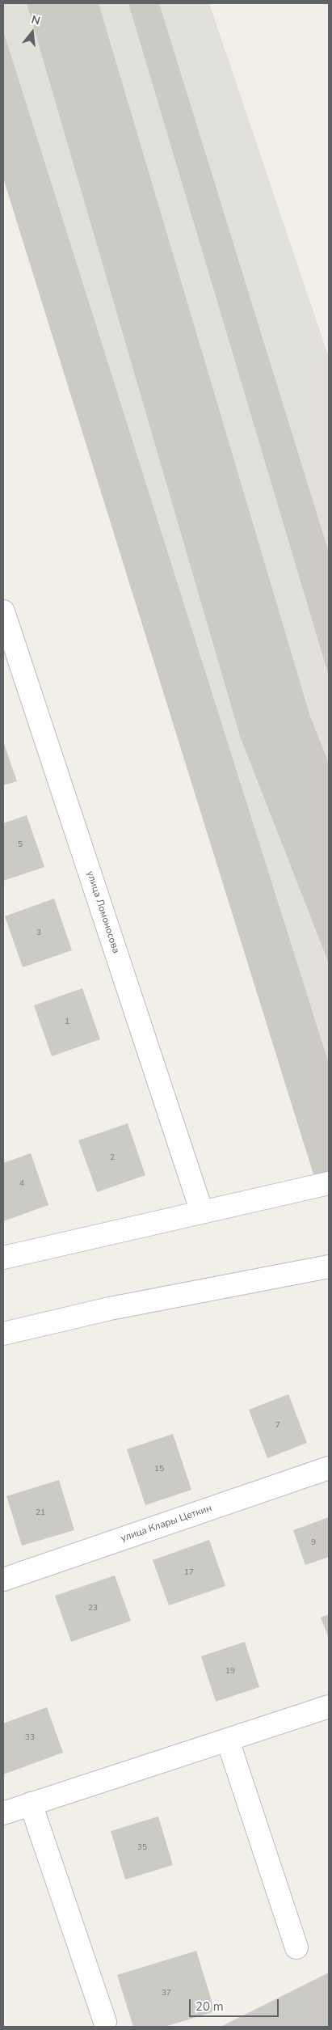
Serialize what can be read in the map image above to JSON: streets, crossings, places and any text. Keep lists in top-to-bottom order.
{
  "streets": {
    "street": ["улица Ломоносова", "улица Клары Цеткин"]
  },
  "house_numbers": [
    "5",
    "3",
    "1",
    "2",
    "4",
    "7",
    "15",
    "21",
    "9",
    "17",
    "23",
    "19",
    "33",
    "35",
    "37"
  ],
  "scale_bar": "20 m",
  "north": "top"
}
